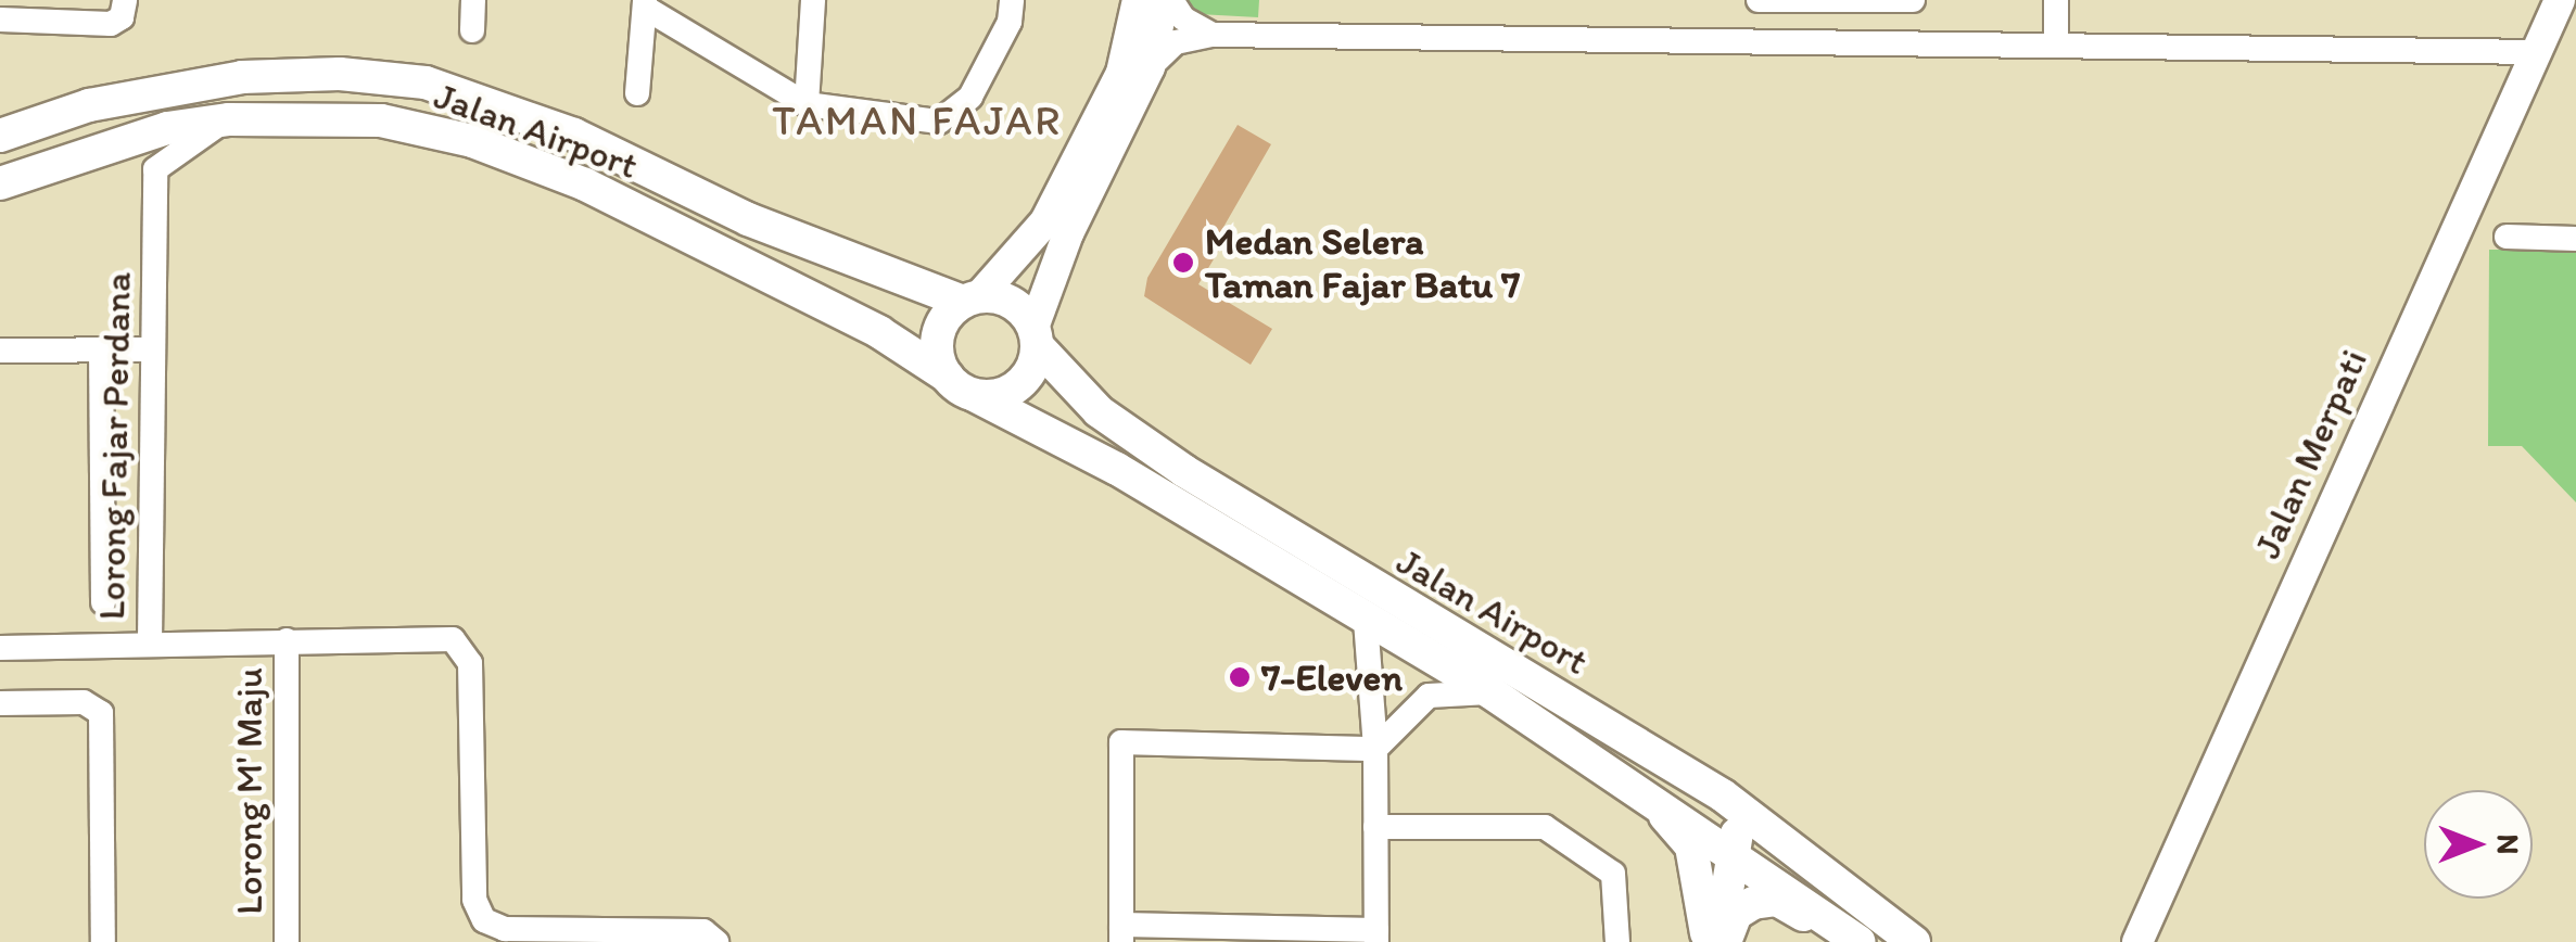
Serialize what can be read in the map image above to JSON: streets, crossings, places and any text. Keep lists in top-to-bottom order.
{
  "streets": {
    "main road": ["Jalan Airport"],
    "street": ["Lorong Fajar Perdana", "Jalan Merpati", "Lorong M' Maju"]
  },
  "districts": ["TAMAN FAJAR"],
  "places": ["Medan Selera Taman Fajar Batu 7", "7-Eleven"],
  "north": "right"
}
